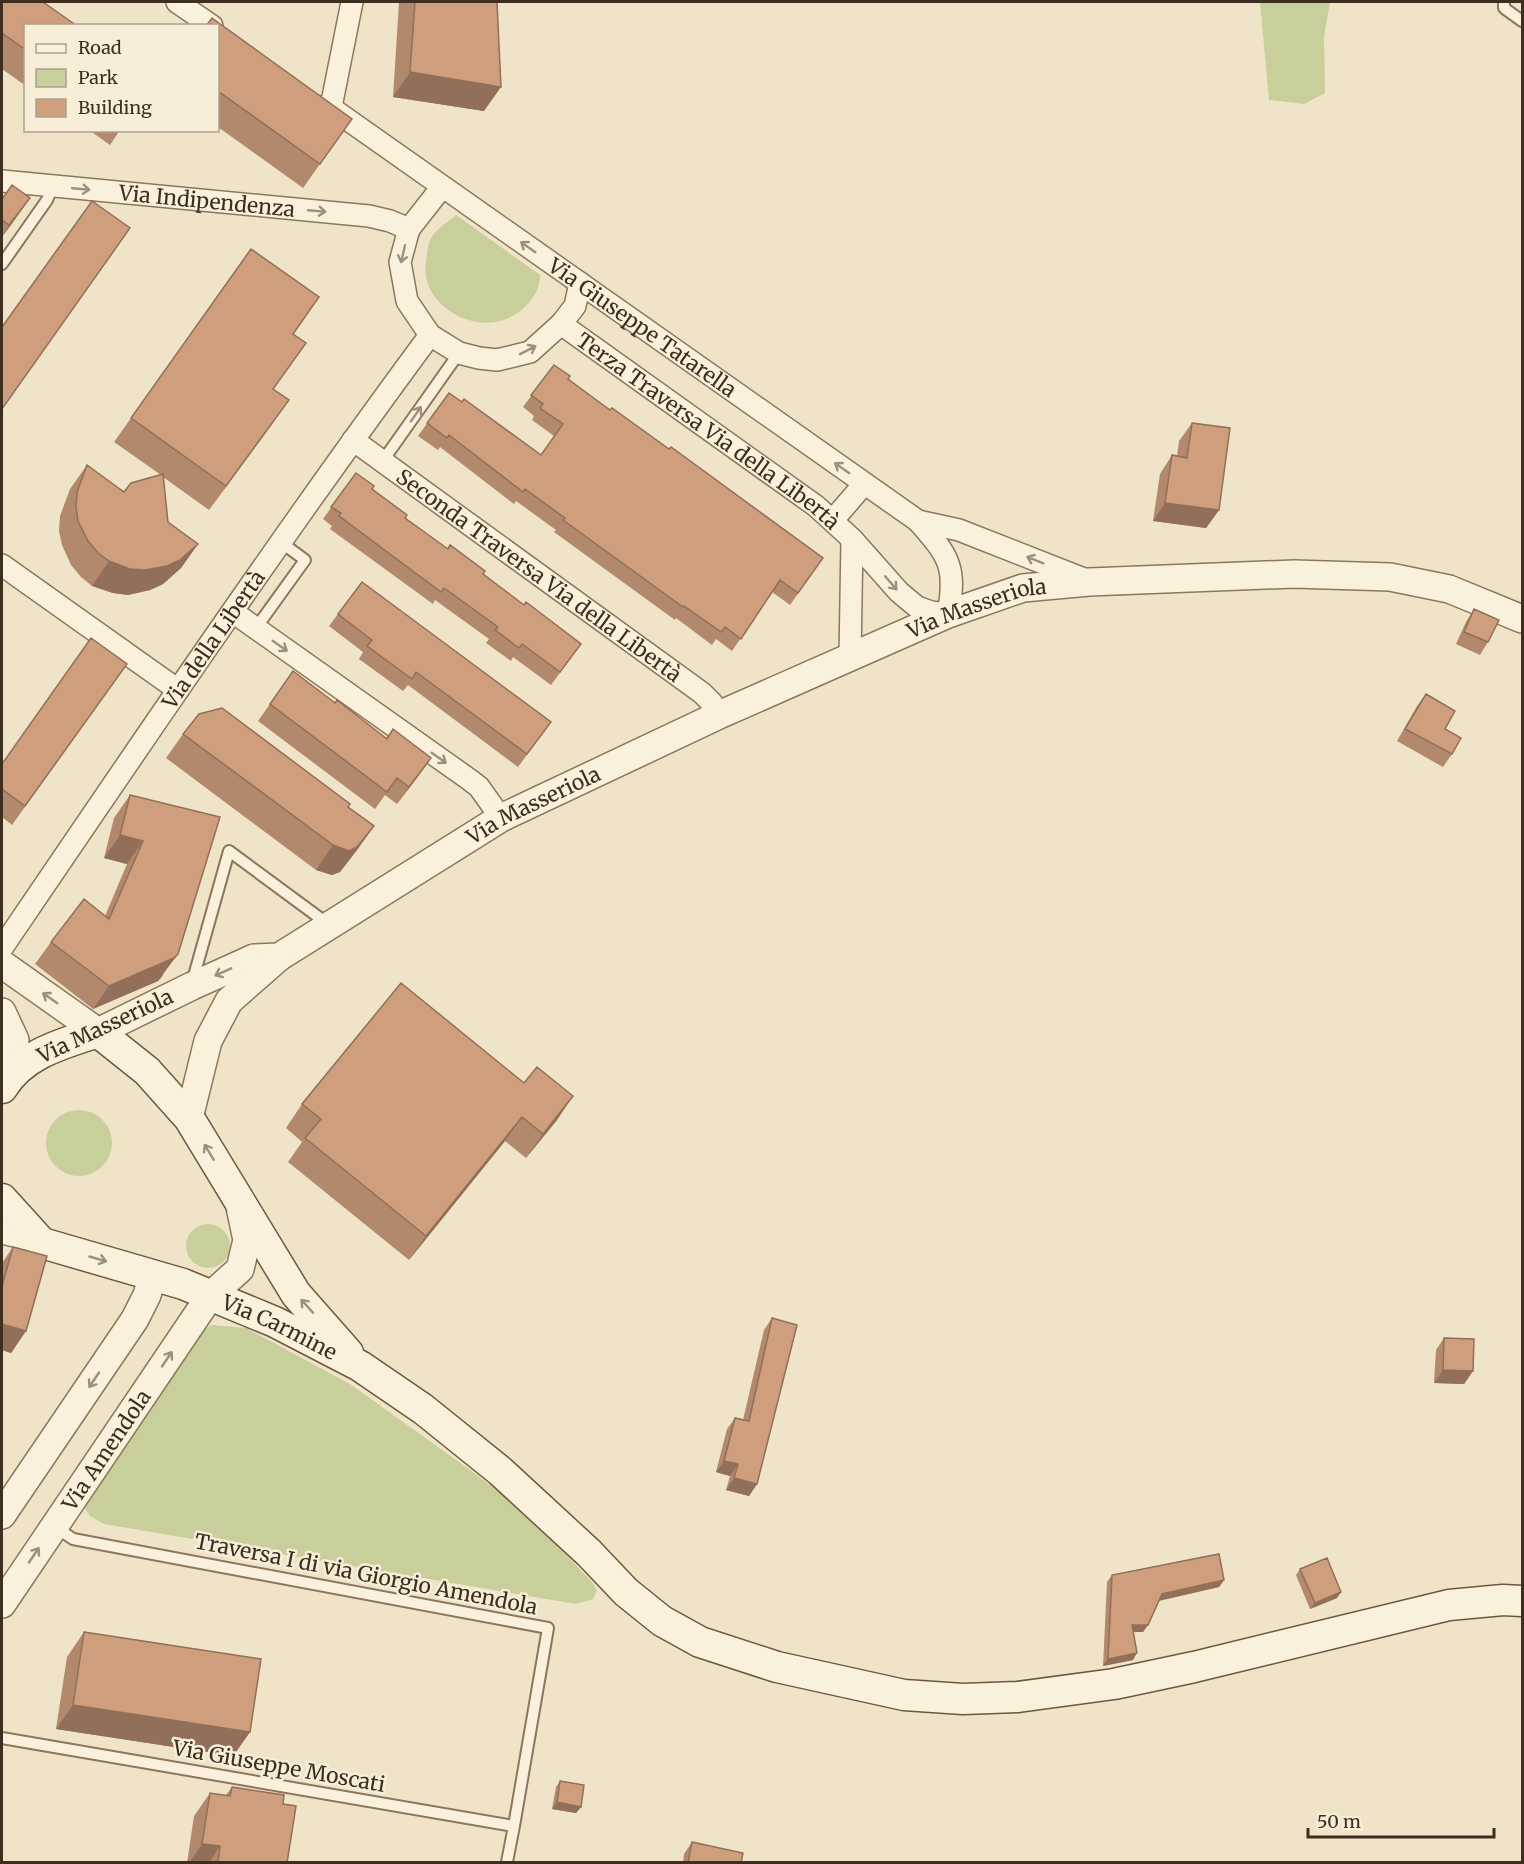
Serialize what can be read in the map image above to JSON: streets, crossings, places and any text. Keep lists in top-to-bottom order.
{
  "streets": {
    "main road": ["Via Masseriola", "Via Carmine"],
    "street": [
      "Via Indipendenza",
      "Via Giuseppe Tatarella",
      "Terza Traversa Via della Libertà",
      "Seconda Traversa Via della Libertà",
      "Via della Libertà",
      "Via Amendola"
    ],
    "lane": ["Traversa I di via Giorgio Amendola", "Via Giuseppe Moscati"]
  },
  "crossings": [
    ["Via Indipendenza", "Via Giuseppe Tatarella"],
    ["Via Indipendenza", "Terza Traversa Via della Libertà"],
    ["Via Indipendenza", "Via della Libertà"],
    ["Via Giuseppe Tatarella", "Terza Traversa Via della Libertà"],
    ["Via Giuseppe Tatarella", "Via Masseriola"],
    ["Via Giuseppe Tatarella", "Via della Libertà"],
    ["Terza Traversa Via della Libertà", "Via Masseriola"],
    ["Terza Traversa Via della Libertà", "Via della Libertà"],
    ["Seconda Traversa Via della Libertà", "Via Masseriola"],
    ["Seconda Traversa Via della Libertà", "Via della Libertà"],
    ["Via Masseriola", "Via Carmine"],
    ["Via Carmine", "Via Amendola"],
    ["Via Amendola", "Traversa I di via Giorgio Amendola"],
    ["Traversa I di via Giorgio Amendola", "Via Giuseppe Moscati"]
  ],
  "one_way": ["Via Indipendenza", "Via Giuseppe Tatarella"],
  "legend": ["Road", "Park", "Building"],
  "scale_bar": "50 m"
}
